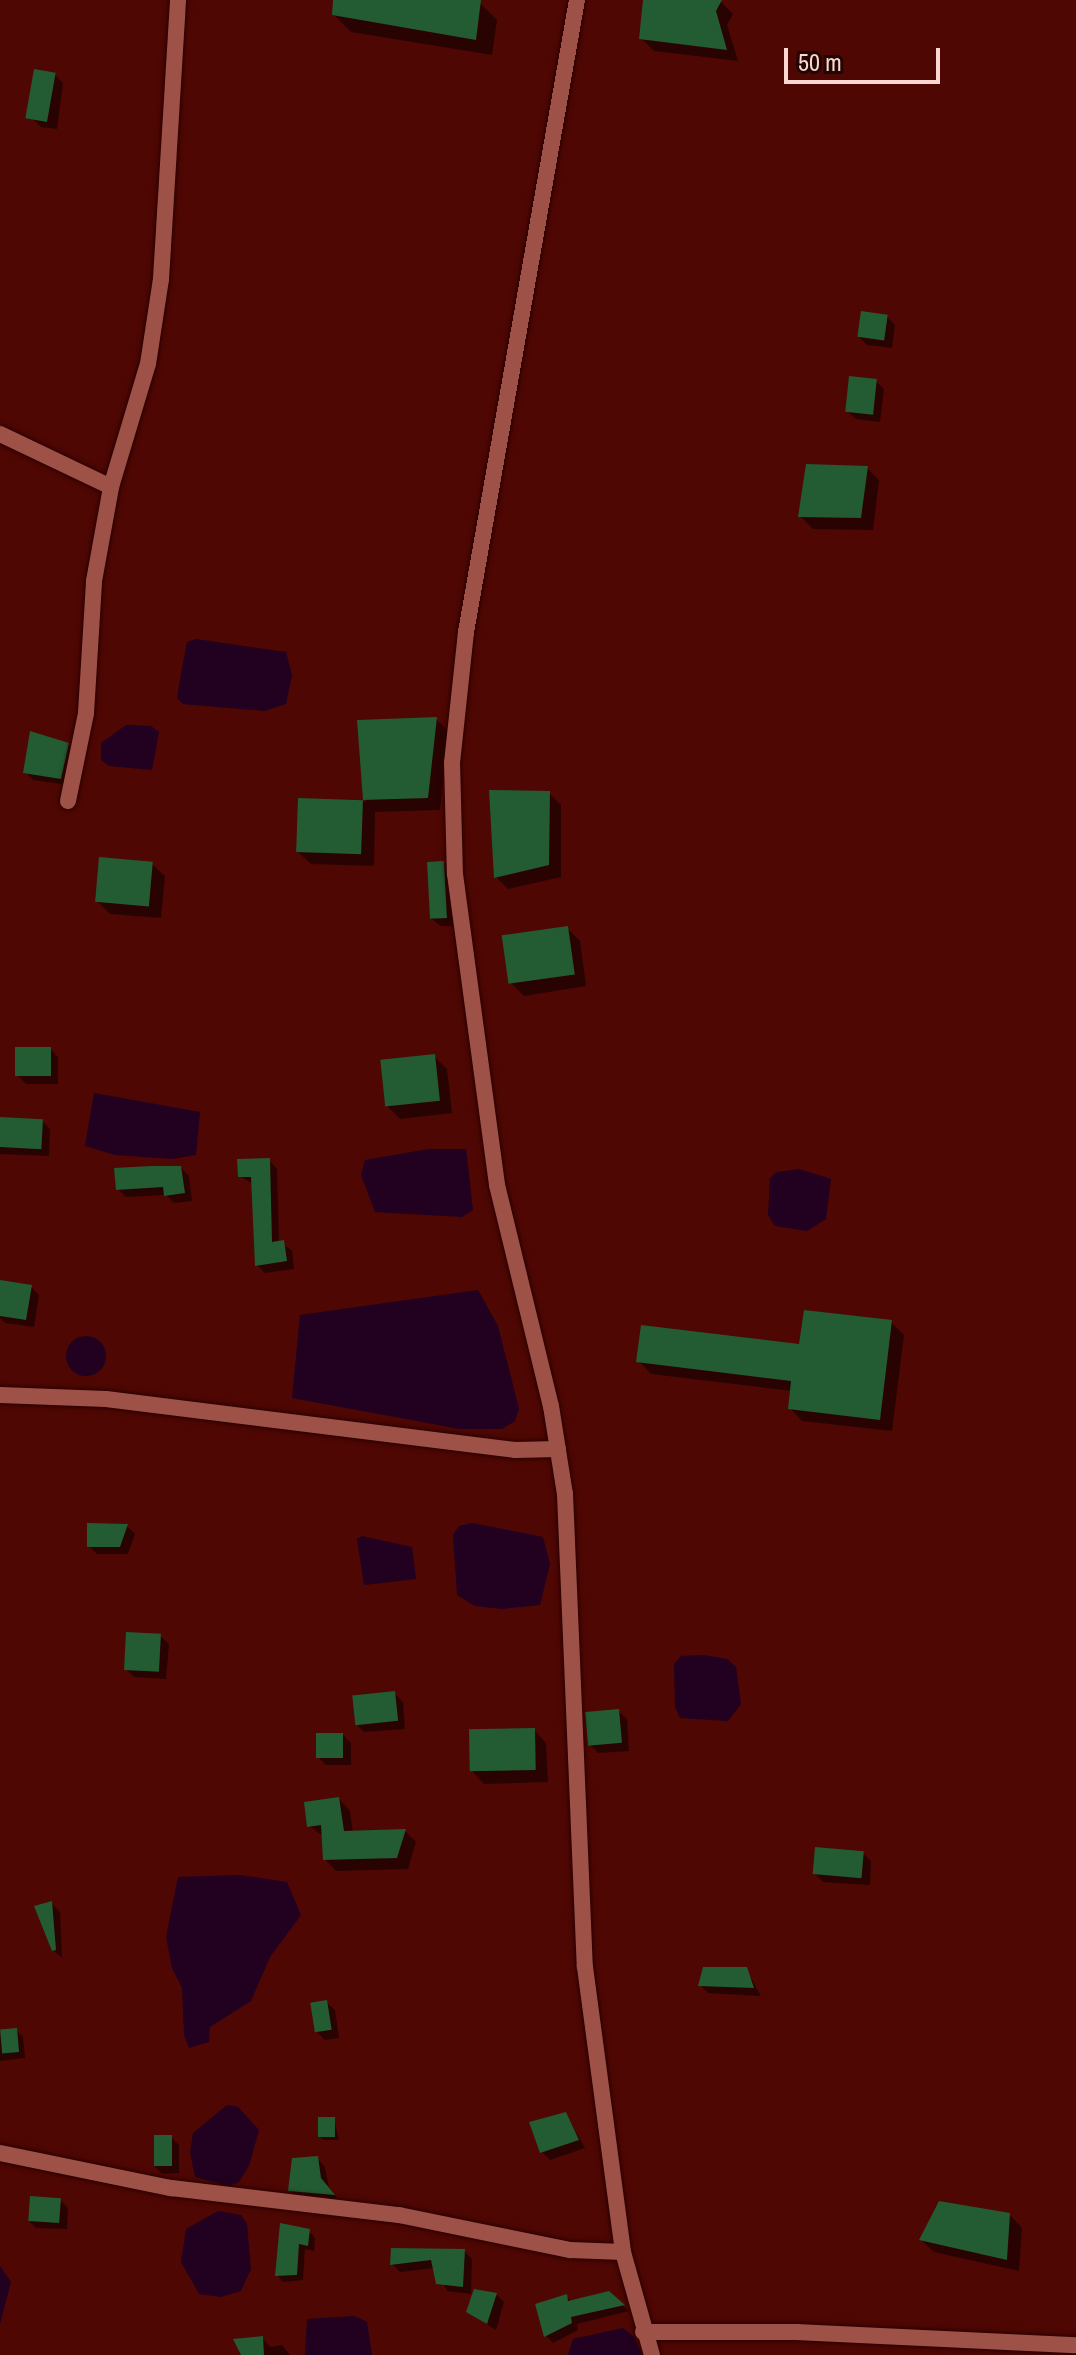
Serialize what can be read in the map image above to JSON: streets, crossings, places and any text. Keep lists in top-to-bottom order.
{
  "scale_bar": "50 m"
}
